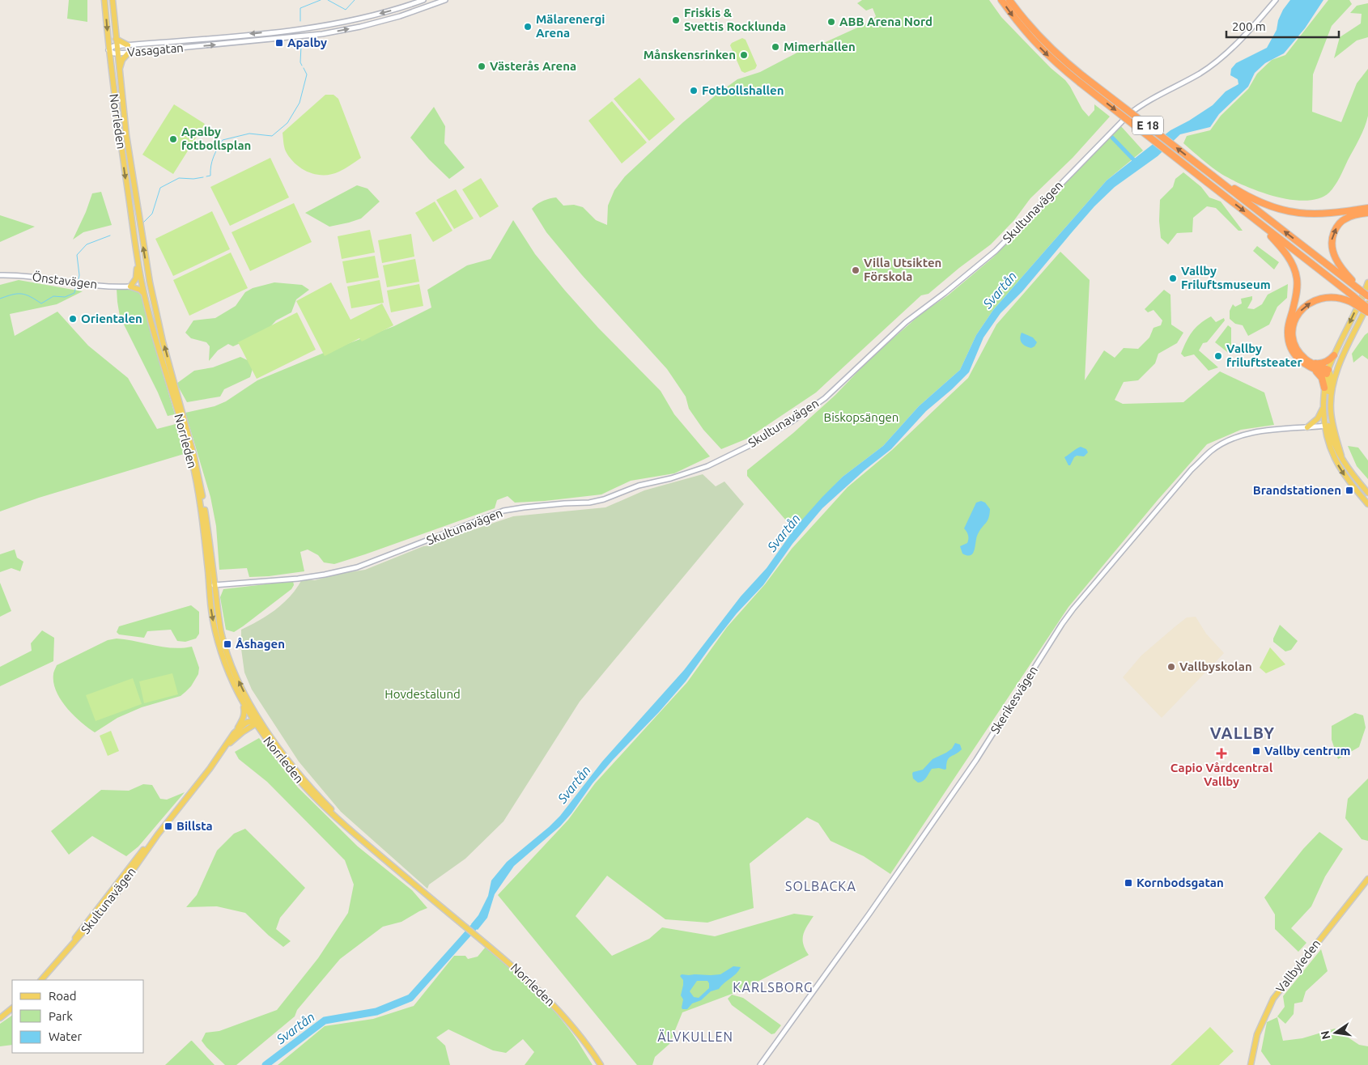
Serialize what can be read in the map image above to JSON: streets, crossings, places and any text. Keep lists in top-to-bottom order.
{
  "streets": {
    "highway": ["E 18"],
    "main road": ["Norrleden", "Skultunavägen", "Vallbyleden"],
    "street": ["Vasagatan", "Önstavägen", "Skerikesvägen"]
  },
  "crossings": [
    ["Vasagatan", "Norrleden"],
    ["Norrleden", "Skultunavägen"]
  ],
  "districts": [
    "VALLBY",
    "SOLBACKA",
    "KARLSBORG",
    "ÄLVKULLEN"
  ],
  "water": ["Svartån"],
  "parks": ["Biskopsängen", "Hovdestalund"],
  "places": {
    "other": [
      "Friskis & Svettis Rocklunda",
      "ABB Arena Nord",
      "Mälarenergi Arena",
      "Mimerhallen",
      "Månskensrinken",
      "Västerås Arena",
      "Fotbollshallen",
      "Apalby fotbollsplan",
      "Villa Utsikten Förskola",
      "Vallby Friluftsmuseum",
      "Orientalen",
      "Vallby friluftsteater",
      "Vallbyskolan"
    ],
    "transit": [
      "Apalby",
      "Brandstationen",
      "Åshagen",
      "Vallby centrum",
      "Billsta",
      "Kornbodsgatan"
    ],
    "health": ["Capio Vårdcentral Vallby"]
  },
  "legend": ["Road", "Park", "Water"],
  "scale_bar": "200 m",
  "north": "left"
}
